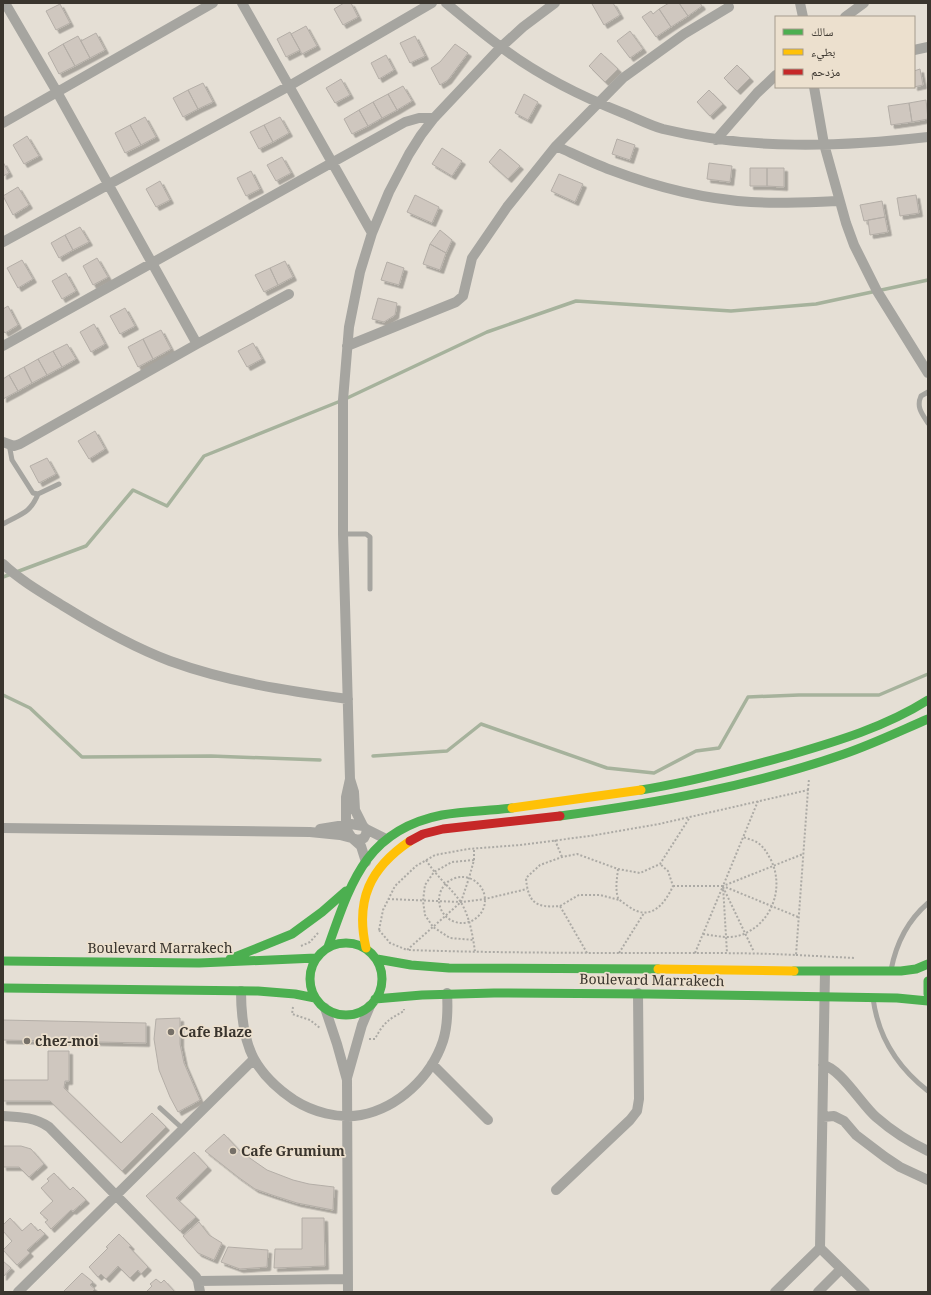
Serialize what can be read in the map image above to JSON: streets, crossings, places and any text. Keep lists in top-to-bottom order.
{
  "streets": {
    "main road": ["Boulevard Marrakech"]
  },
  "places": ["Cafe Blaze", "chez-moi", "Cafe Grumium"],
  "legend": ["سالك", "بطيء", "مزدحم"]
}
